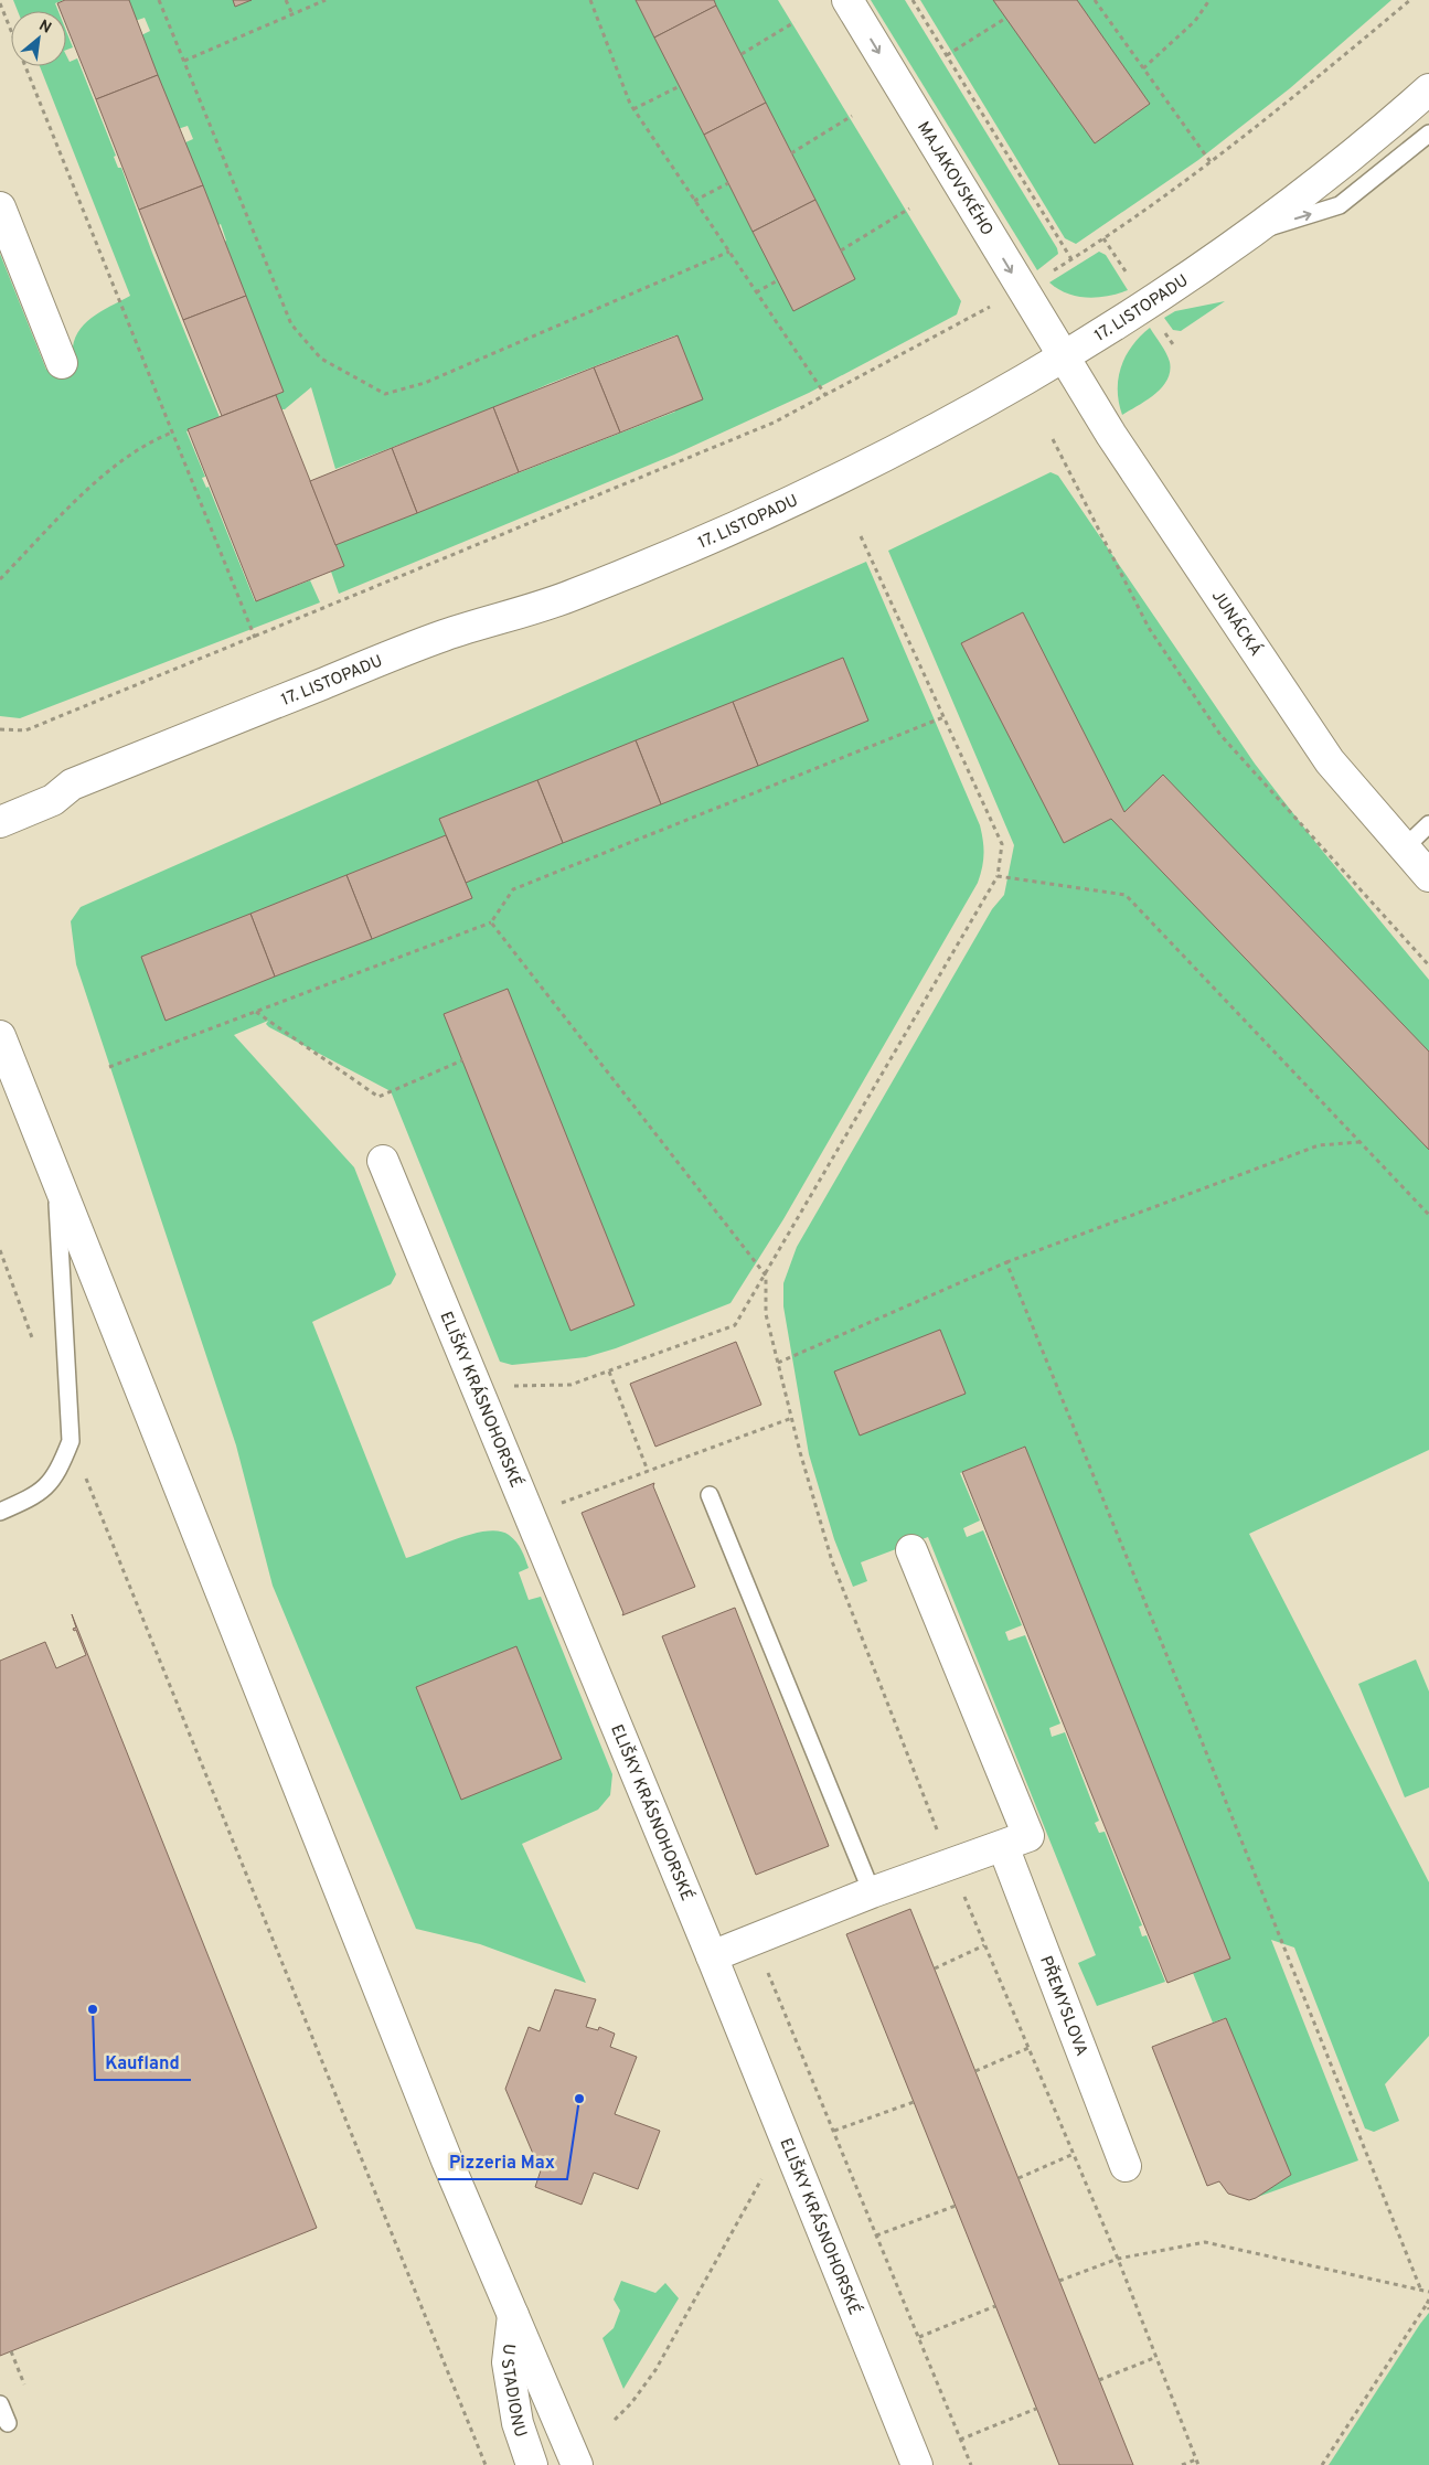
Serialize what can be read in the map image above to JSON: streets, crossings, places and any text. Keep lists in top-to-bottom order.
{
  "streets": {
    "street": [
      "MAJAKOVSKÉHO",
      "17. LISTOPADU",
      "JUNÁCKÁ",
      "ELIŠKY KRÁSNOHORSKÉ",
      "PŘEMYSLOVA",
      "U STADIONU"
    ]
  },
  "crossings": [
    ["MAJAKOVSKÉHO", "17. LISTOPADU"],
    ["MAJAKOVSKÉHO", "JUNÁCKÁ"],
    ["17. LISTOPADU", "JUNÁCKÁ"]
  ],
  "one_way": ["MAJAKOVSKÉHO"],
  "places": ["Kaufland", "Pizzeria Max"],
  "north": "top right"
}
